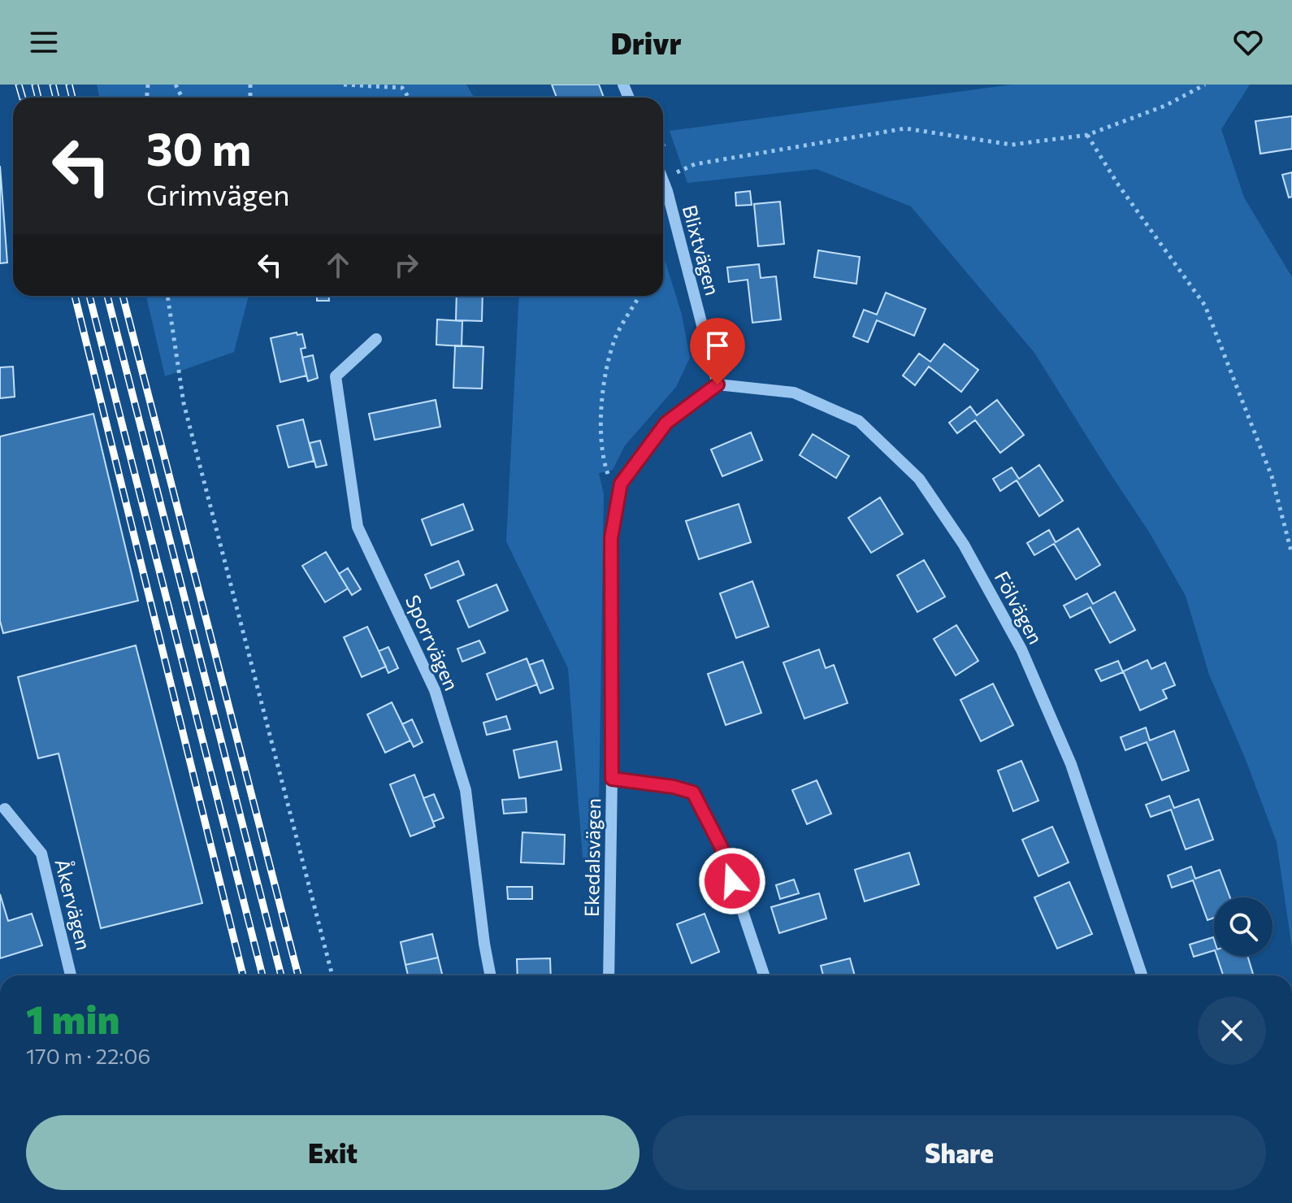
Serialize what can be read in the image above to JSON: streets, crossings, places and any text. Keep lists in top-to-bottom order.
{
  "streets": {
    "street": [
      "Blixtvägen",
      "Fölvägen",
      "Sporrvägen",
      "Ekedalsvägen",
      "Åkervägen"
    ]
  },
  "crossings": [
    ["Blixtvägen", "Fölvägen"],
    ["Blixtvägen", "Ekedalsvägen"],
    ["Fölvägen", "Ekedalsvägen"]
  ],
  "page": {
    "header": "Drivr",
    "turn": ["30 m", "Grimvägen"],
    "heading": ["1 min", "170 m · 22:06"],
    "buttons": ["Exit", "Share"]
  }
}
